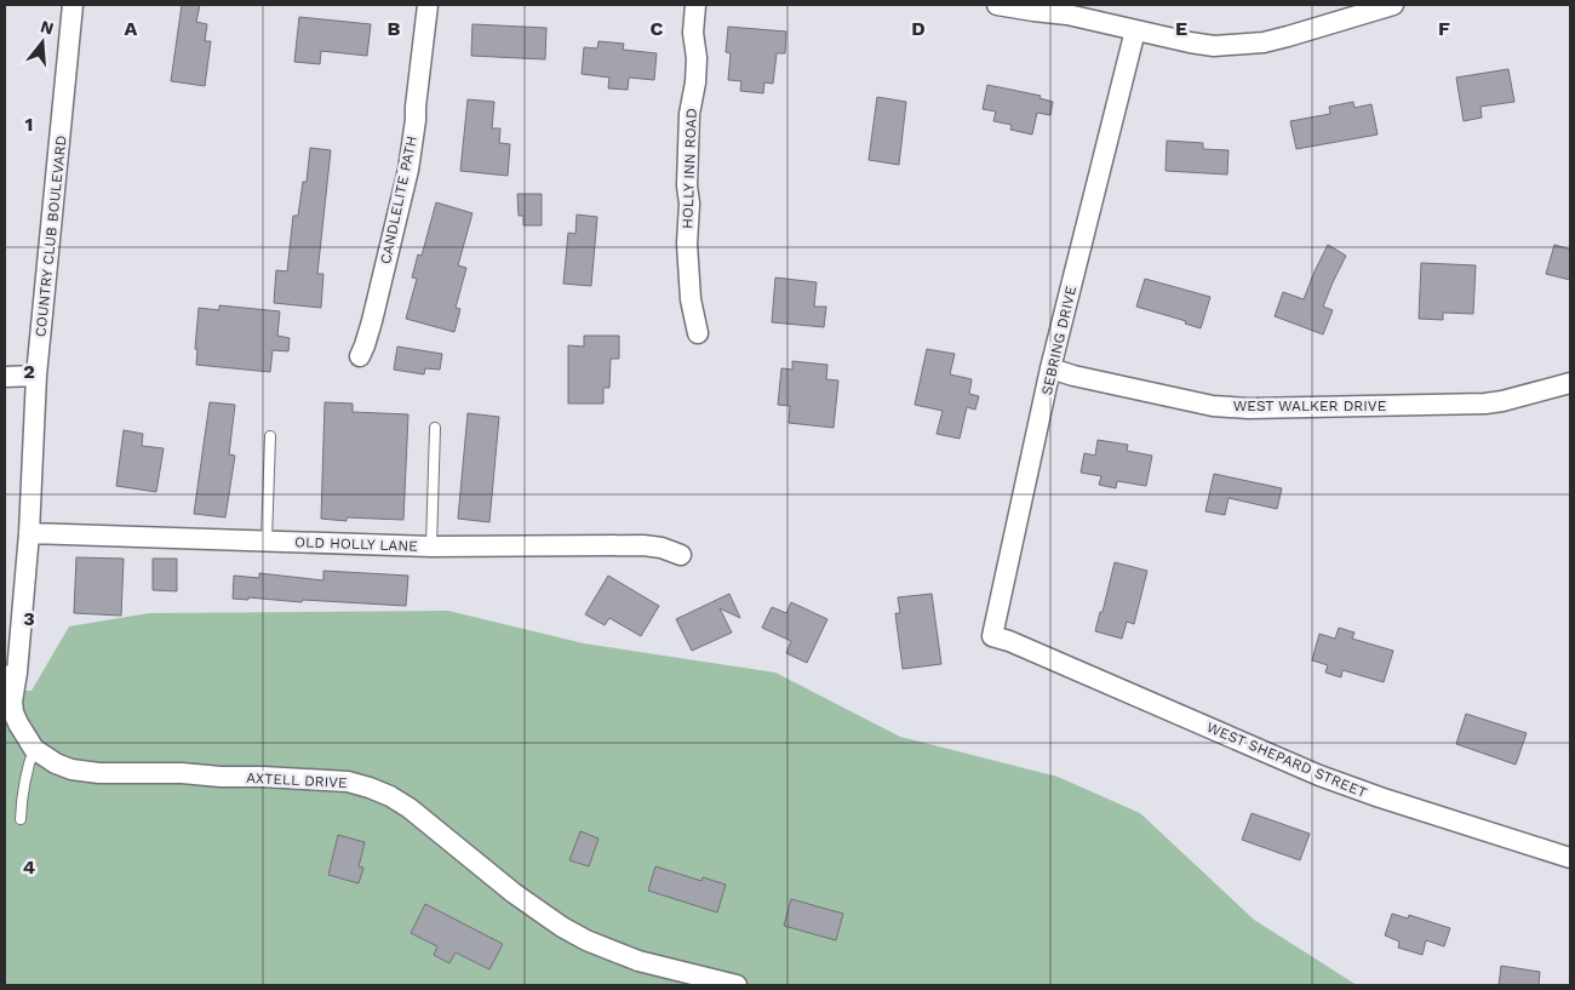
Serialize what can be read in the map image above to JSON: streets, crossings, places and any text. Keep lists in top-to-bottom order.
{
  "streets": {
    "street": [
      "HOLLY INN ROAD",
      "CANDLELITE PATH",
      "COUNTRY CLUB BOULEVARD",
      "SEBRING DRIVE",
      "WEST WALKER DRIVE",
      "OLD HOLLY LANE",
      "WEST SHEPARD STREET",
      "AXTELL DRIVE"
    ]
  },
  "crossings": [
    ["COUNTRY CLUB BOULEVARD", "OLD HOLLY LANE"],
    ["COUNTRY CLUB BOULEVARD", "AXTELL DRIVE"],
    ["SEBRING DRIVE", "WEST WALKER DRIVE"],
    ["SEBRING DRIVE", "WEST SHEPARD STREET"]
  ],
  "north": "top",
  "grid": {
    "columns": [
      "A",
      "B",
      "C",
      "D",
      "E",
      "F"
    ],
    "rows": [
      "1",
      "2",
      "3",
      "4"
    ]
  }
}
